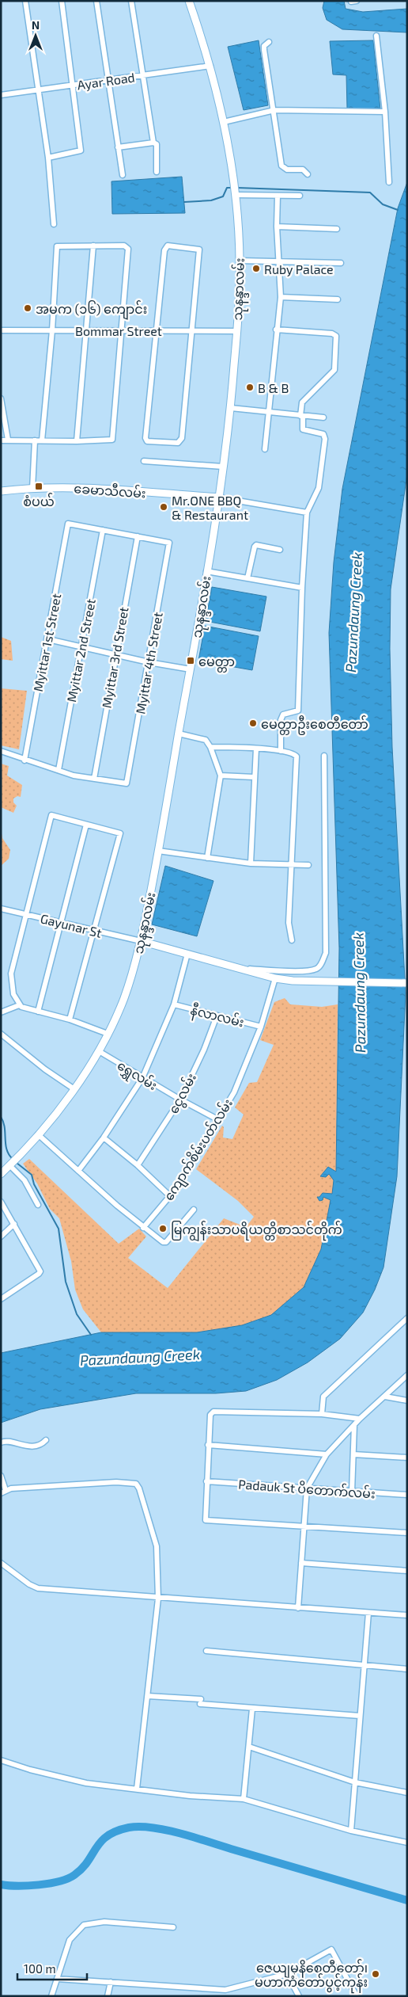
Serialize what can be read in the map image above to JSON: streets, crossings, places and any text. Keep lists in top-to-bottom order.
{
  "streets": {
    "main road": ["သုနန္ဒာလမ်း", "ခေမာသီလမ်း"],
    "street": [
      "Ayar Road",
      "Bommar Street",
      "Myittar 1st Street",
      "Myittar 2nd Street",
      "Myittar 3rd Street",
      "Myittar 4th Street",
      "Gayunar St",
      "နီလာလမ်း",
      "ရွှေလမ်း",
      "ငွေလမ်း",
      "ကျောက်စိမ်းပတ်လမ်း",
      "Padauk St ပိတောက်လမ်း"
    ]
  },
  "crossings": [
    ["Ayar Road", "သုနန္ဒာလမ်း"],
    ["သုနန္ဒာလမ်း", "Bommar Street"],
    ["သုနန္ဒာလမ်း", "ခေမာသီလမ်း"],
    ["သုနန္ဒာလမ်း", "Gayunar St"],
    ["သုနန္ဒာလမ်း", "ရွှေလမ်း"],
    ["Myittar 1st Street", "Myittar 2nd Street"],
    ["Myittar 3rd Street", "Myittar 4th Street"],
    ["နီလာလမ်း", "ငွေလမ်း"],
    ["နီလာလမ်း", "ကျောက်စိမ်းပတ်လမ်း"],
    ["ရွှေလမ်း", "ငွေလမ်း"],
    ["ရွှေလမ်း", "ကျောက်စိမ်းပတ်လမ်း"]
  ],
  "water": ["Pazundaung Creek"],
  "places": {
    "other": [
      "Ruby Palace",
      "အမက (၁၆) ကျောင်း",
      "B & B",
      "Mr.ONE BBQ & Restaurant",
      "မေတ္တာဦးစေတီတော်",
      "မြကျွန်းသာပရိယတ္တိစာသင်တိုက်",
      "ဇေယျမုနိစေတီတော်၊ မဟာကံတော်ပွင့်ကုန်း"
    ],
    "transit": ["စံပယ်", "မေတ္တာ"]
  },
  "scale_bar": "100 m",
  "north": "top"
}
